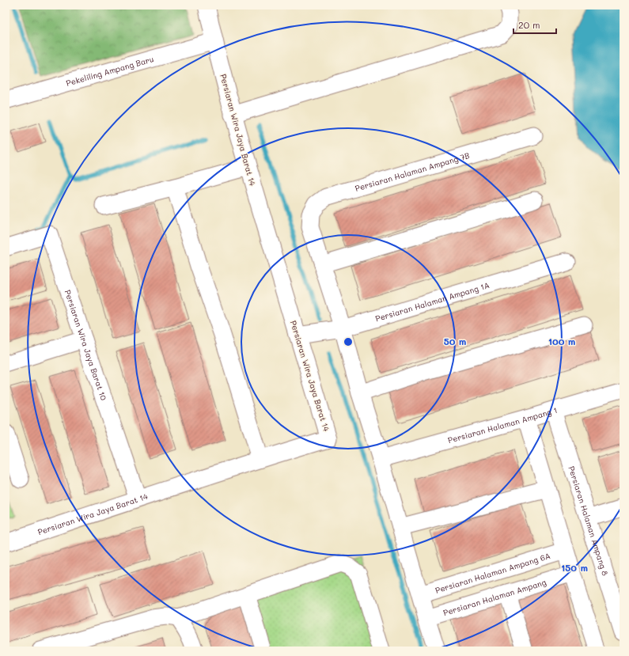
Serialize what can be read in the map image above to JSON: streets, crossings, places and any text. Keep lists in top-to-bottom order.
{
  "streets": {
    "street": [
      "Pekeliling Ampang Baru",
      "Persiaran Wira Jaya Barat 14",
      "Persiaran Halaman Ampang 7B",
      "Persiaran Halaman Ampang 1A",
      "Persiaran Wira Jaya Barat 10",
      "Persiaran Halaman Ampang 1",
      "Persiaran Halaman Ampang 8",
      "Persiaran Halaman Ampang 6A",
      "Persiaran Halaman Ampang"
    ]
  },
  "crossings": [
    ["Pekeliling Ampang Baru", "Persiaran Wira Jaya Barat 14"],
    ["Persiaran Wira Jaya Barat 14", "Persiaran Halaman Ampang 1A"],
    ["Persiaran Wira Jaya Barat 14", "Persiaran Wira Jaya Barat 10"],
    ["Persiaran Halaman Ampang 1", "Persiaran Halaman Ampang 8"]
  ],
  "scale_bar": "20 m",
  "rings": ["50 m", "100 m", "150 m"]
}
